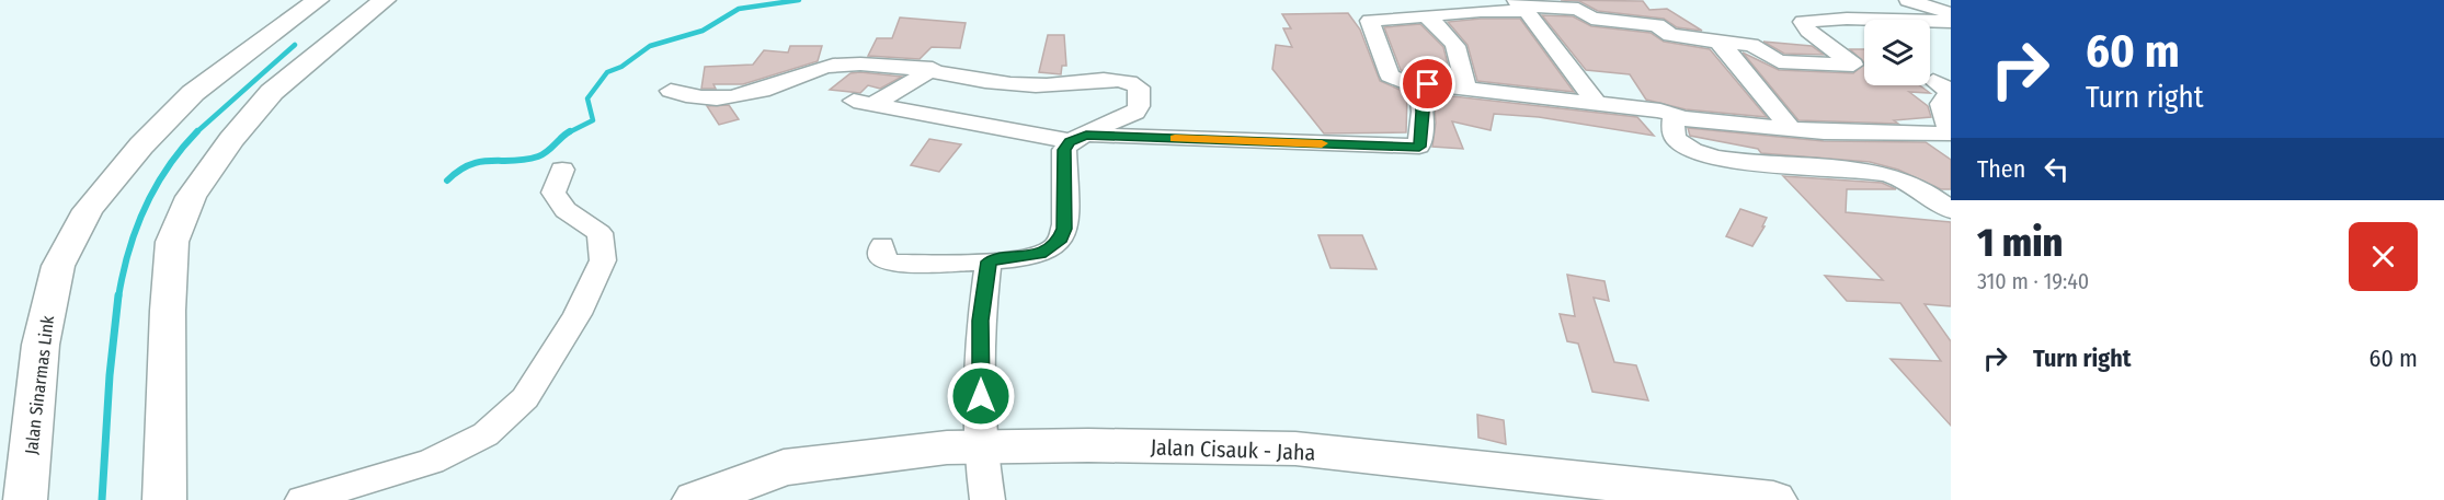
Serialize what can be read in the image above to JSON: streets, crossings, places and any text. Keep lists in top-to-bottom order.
{
  "streets": {
    "main road": ["Jalan Cisauk - Jaha"],
    "street": ["Jalan Sinarmas Link"]
  },
  "page": {
    "turn": ["60 m", "Turn right"],
    "then": "Then",
    "heading": ["1 min", "310 m · 19:40"],
    "list": [
      {
        "name": "Turn right",
        "value": "60 m"
      }
    ]
  }
}
